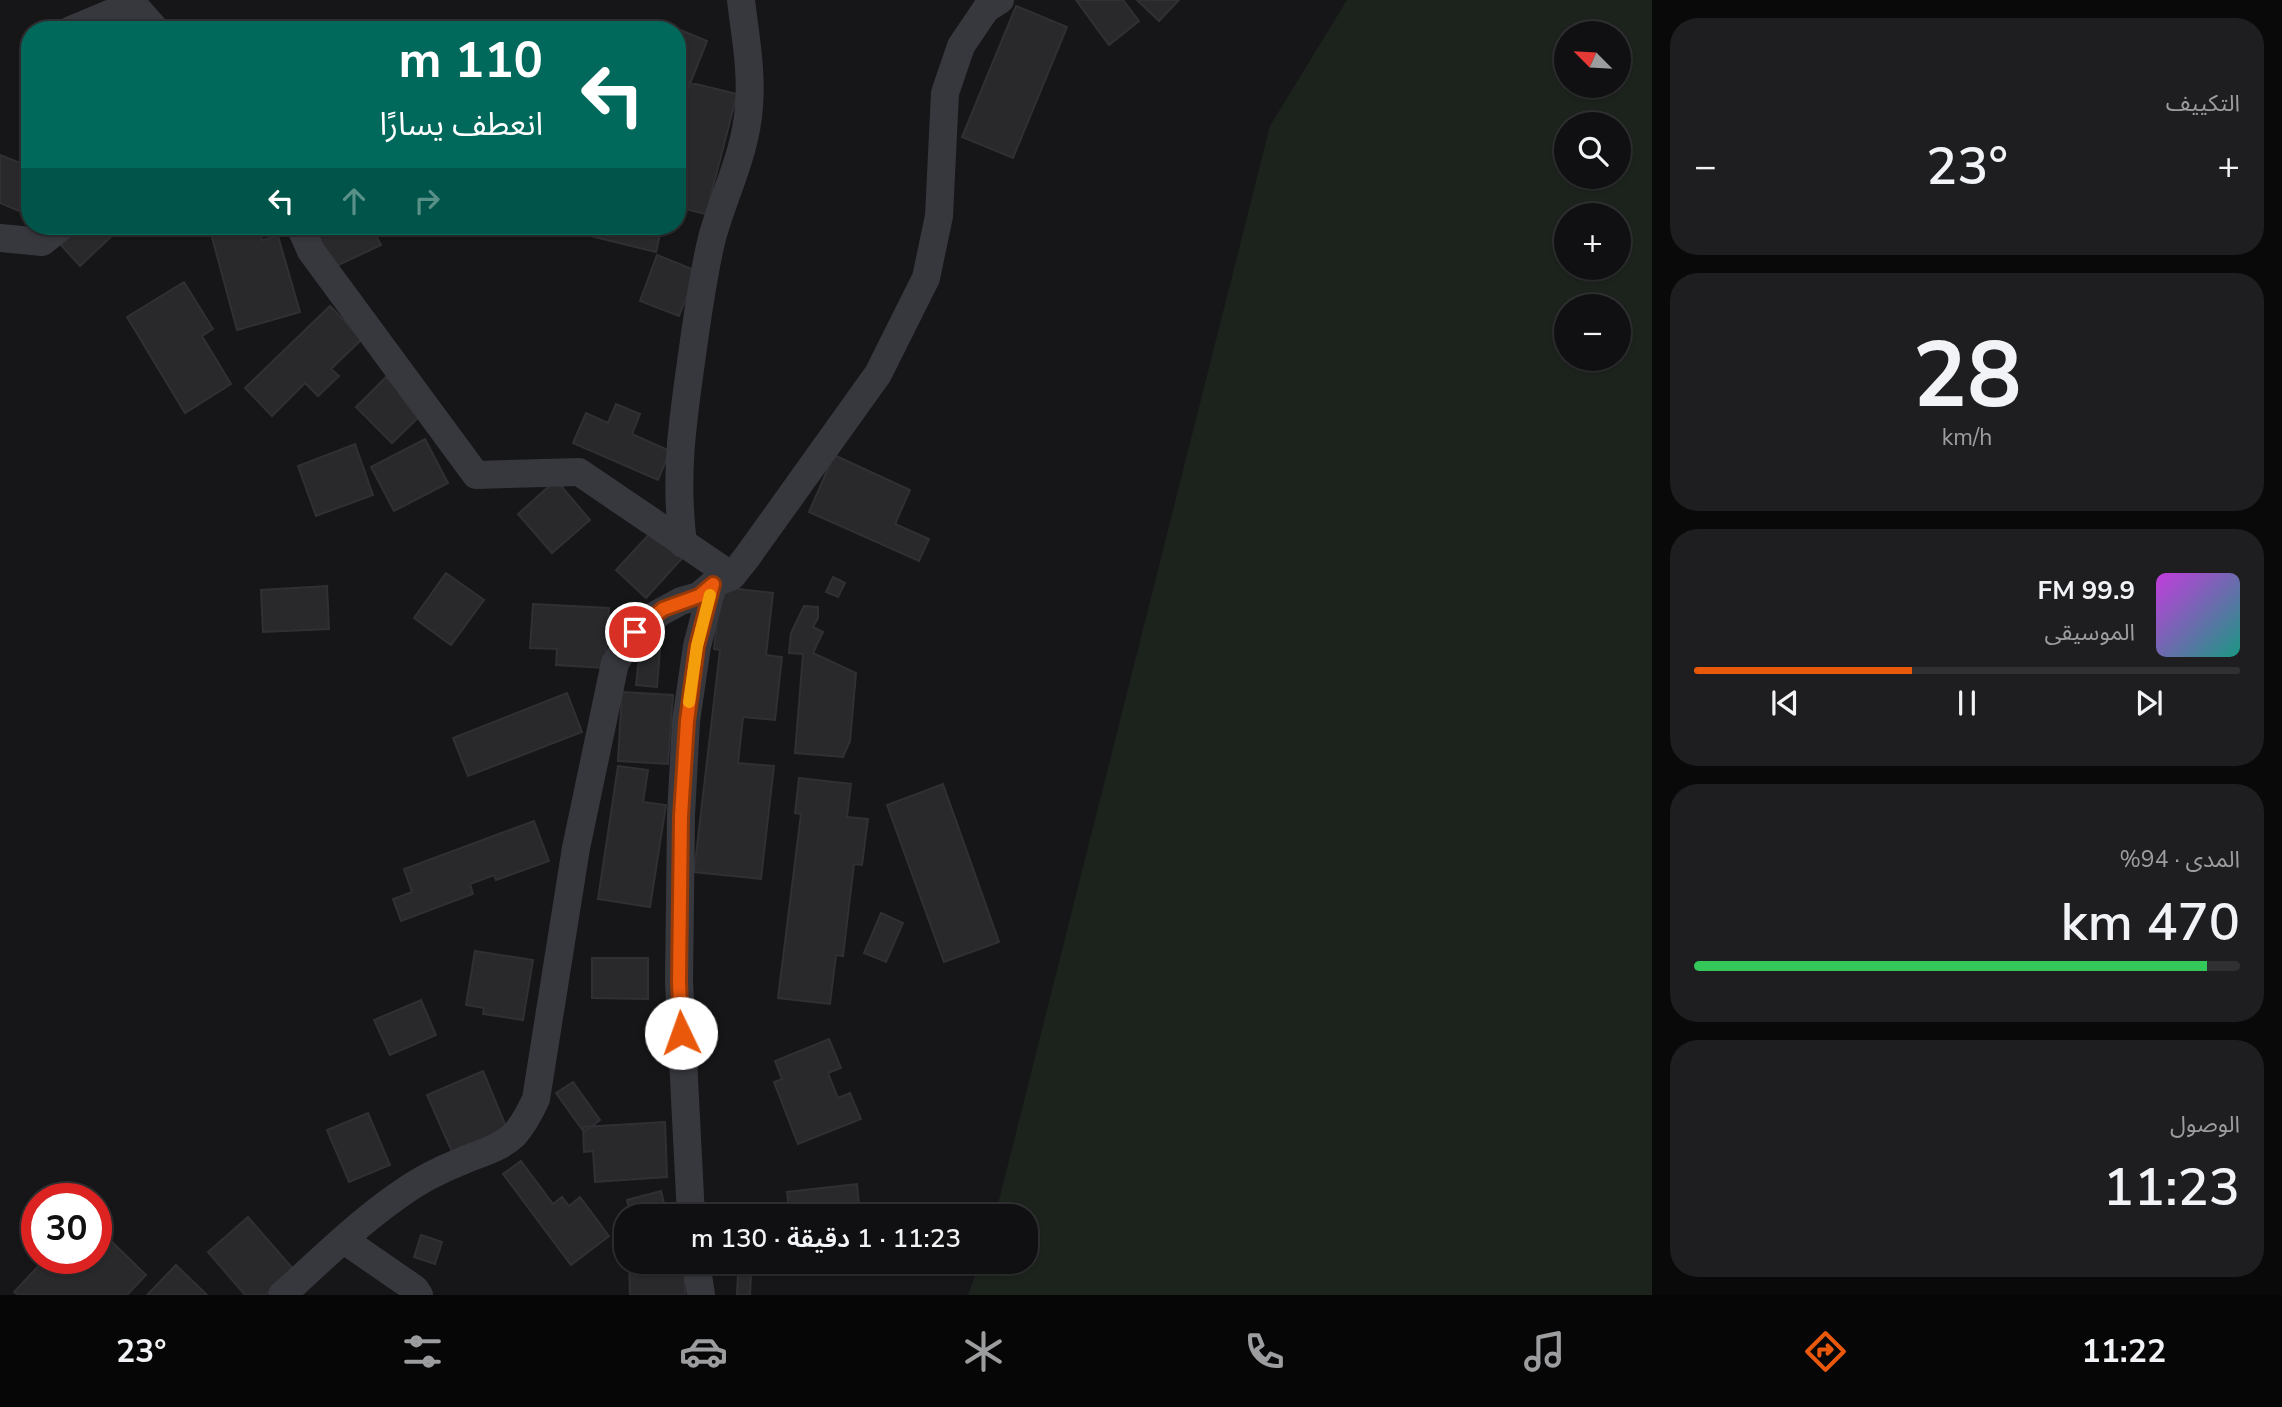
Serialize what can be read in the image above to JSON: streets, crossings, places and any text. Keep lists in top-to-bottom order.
{
  "north": "top left",
  "page": {
    "tile": [
      "التكييف",
      ["28", "km/h"],
      ["المدى · 94%", "470 km"],
      ["الوصول", "11:23"]
    ],
    "map_buttons": ["+", "−"],
    "turn": ["110 m", "انعطف يسارًا"],
    "heat": ["−", "23°", "+"],
    "song": ["99.9 FM", "الموسيقى"],
    "limit": "30",
    "trip": "11:23 · 1 دقيقة · 130 m",
    "tabs": ["11:22", "23°"]
  }
}
